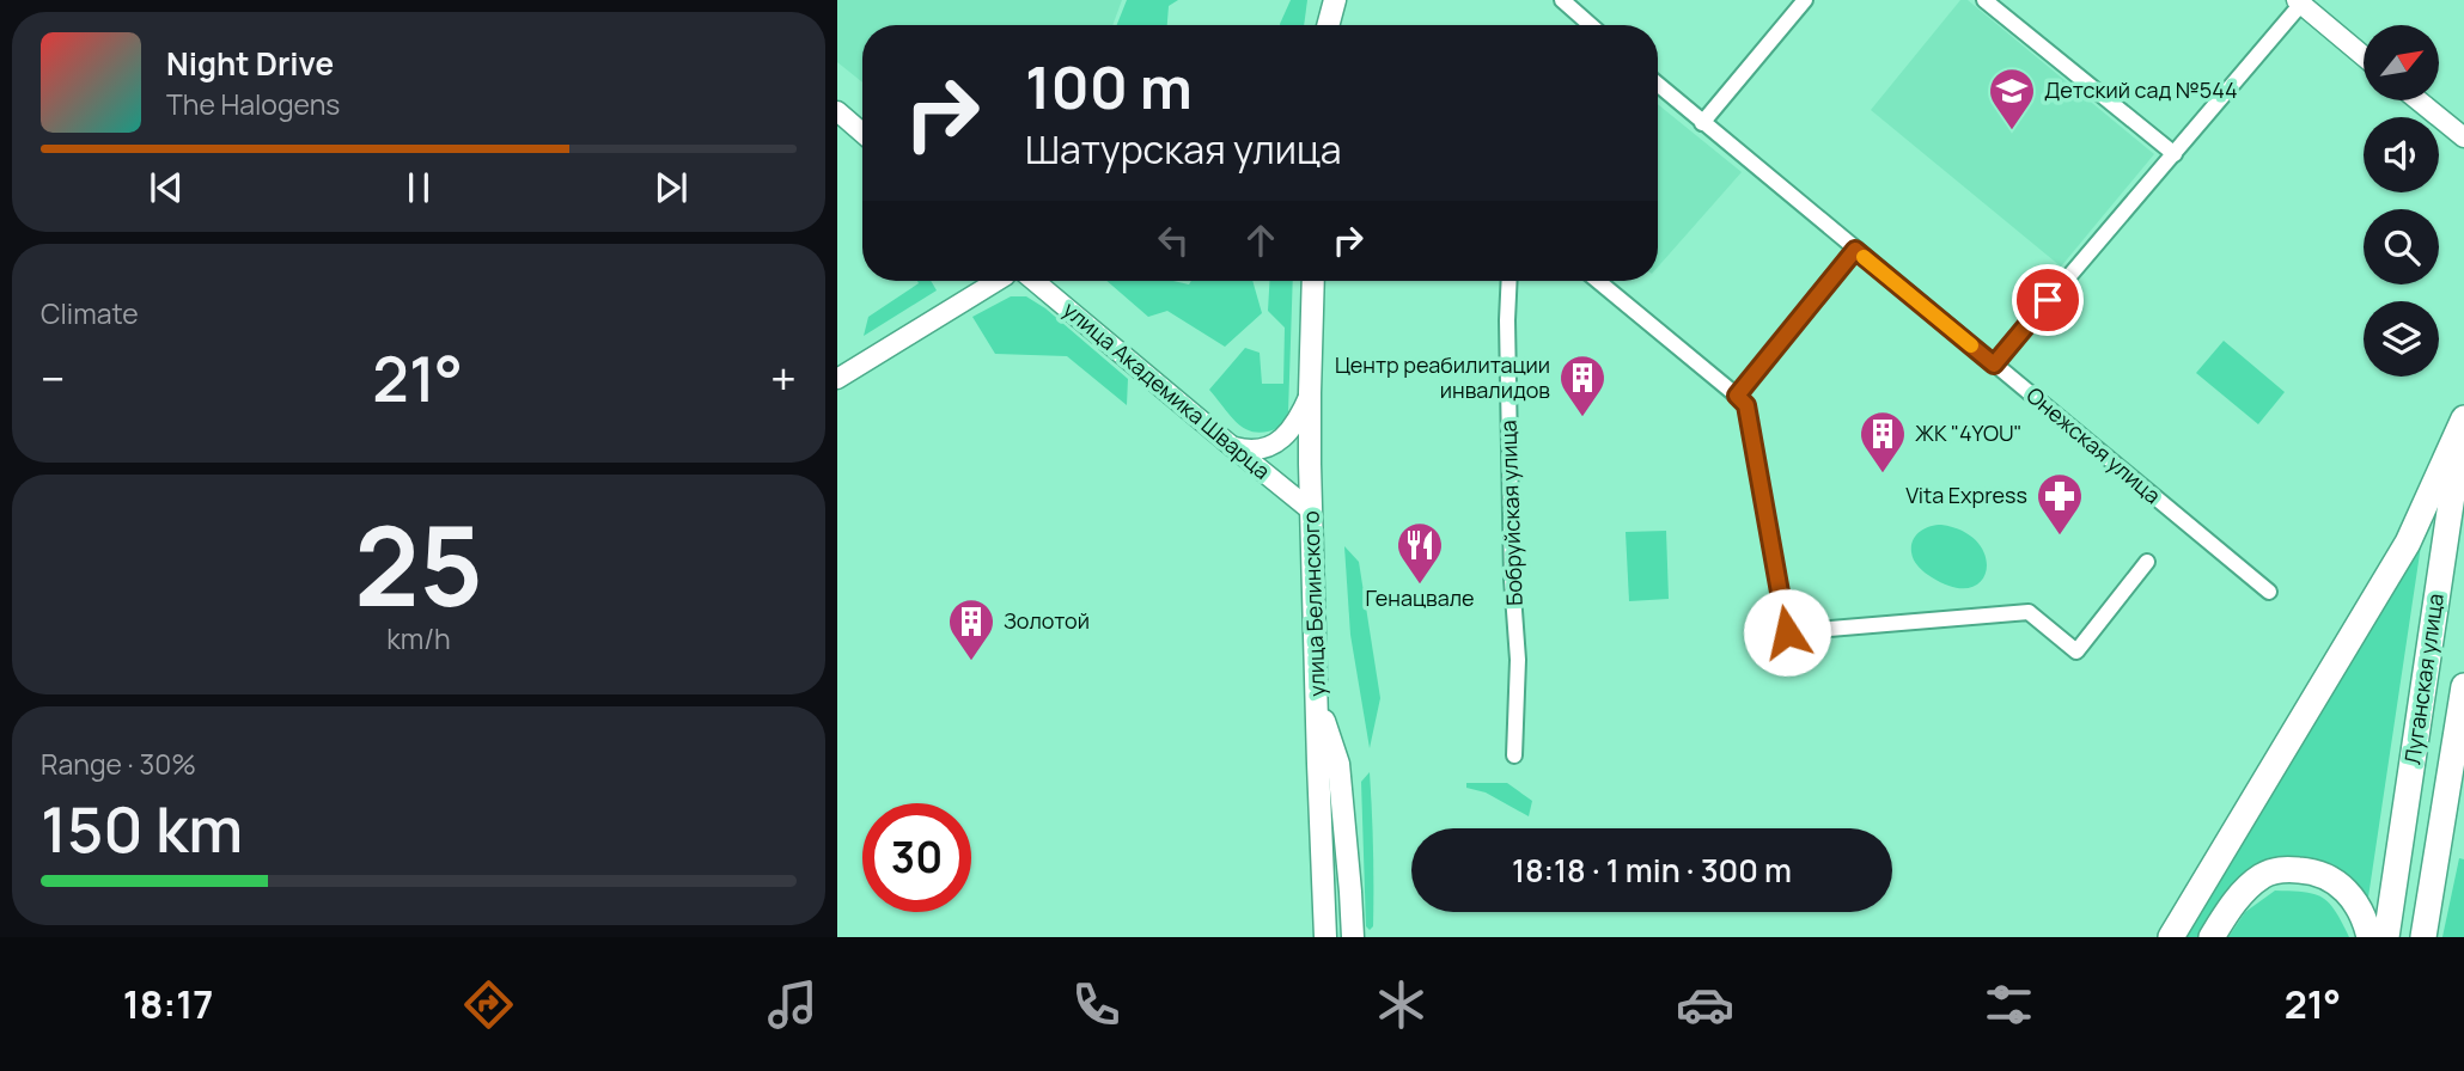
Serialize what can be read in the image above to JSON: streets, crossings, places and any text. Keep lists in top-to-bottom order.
{
  "streets": {
    "main road": ["улица Белинского", "Луганская улица"],
    "street": ["улица Академика Шварца", "Онежская улица", "Бобруйская улица"]
  },
  "crossings": [
    ["улица Академика Шварца", "улица Белинского"]
  ],
  "places": {
    "school or university": ["Детский сад №544"],
    "building": ["Центр реабилитации инвалидов", "ЖК \"4YOU\"", "Золотой"],
    "pharmacy": ["Vita Express"],
    "restaurant": ["Генацвале"]
  },
  "north": "top right",
  "page": {
    "turn": ["100 m", "Шатурская улица"],
    "song": ["Night Drive", "The Halogens"],
    "tile": [
      "Climate",
      ["25", "km/h"],
      ["Range · 30%", "150 km"]
    ],
    "heat": ["−", "21°", "+"],
    "limit": "30",
    "trip": "18:18 · 1 min · 300 m",
    "tabs": ["18:17", "21°"]
  }
}
